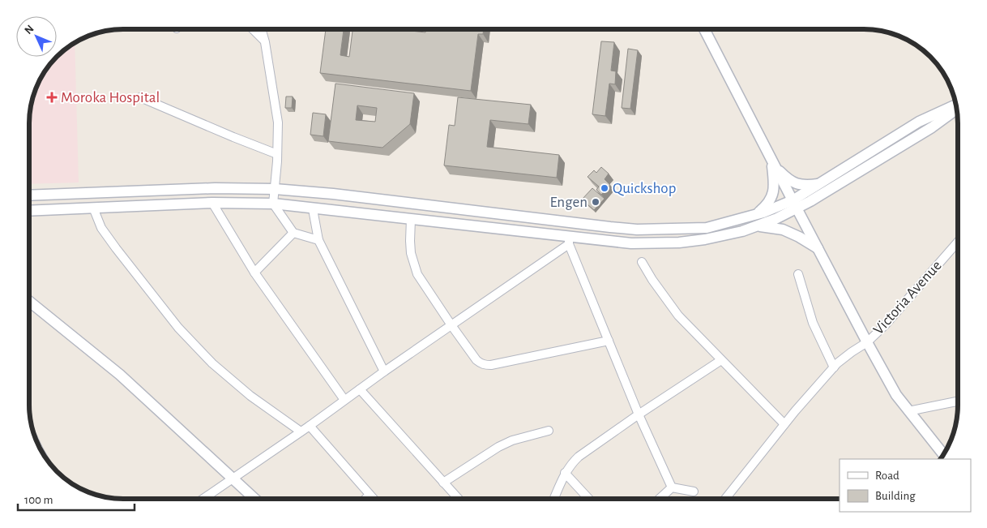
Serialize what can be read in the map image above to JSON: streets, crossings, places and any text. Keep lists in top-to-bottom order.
{
  "streets": {
    "street": ["Victoria Avenue"]
  },
  "places": {
    "health": ["Moroka Hospital"],
    "other": ["Quickshop", "Engen"]
  },
  "legend": ["Road", "Building"],
  "scale_bar": "100 m",
  "north": "top left"
}
